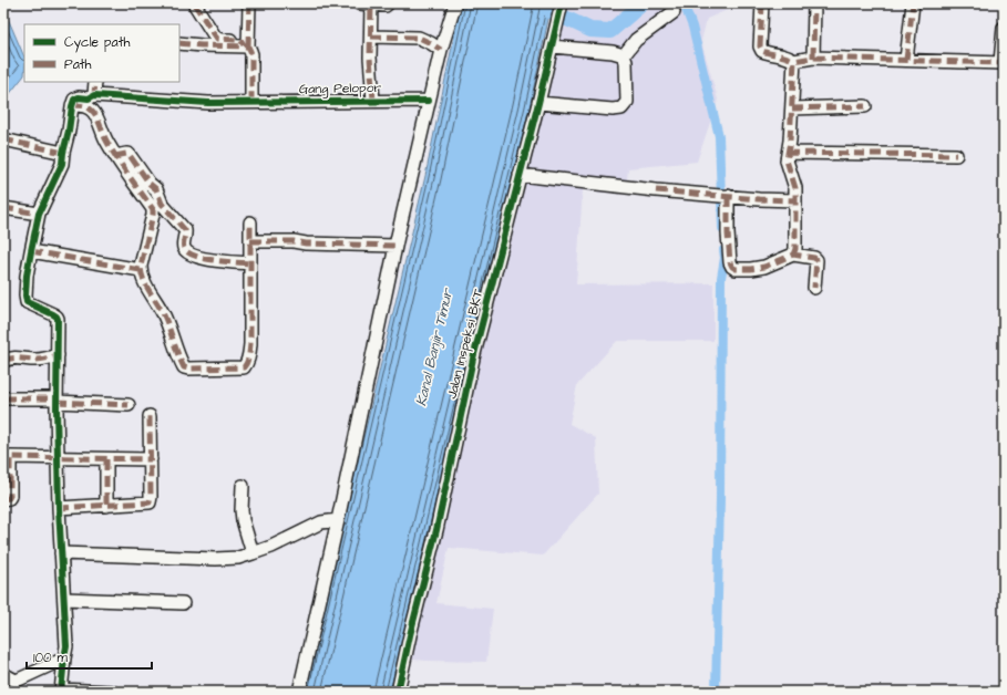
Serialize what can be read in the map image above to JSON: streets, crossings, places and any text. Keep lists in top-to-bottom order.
{
  "streets": {
    "street": ["Gang Pelopor", "Jalan Inspeksi BKT"]
  },
  "water": ["Kanal Banjir Timur"],
  "legend": ["Cycle path", "Path"],
  "scale_bar": "100 m"
}
